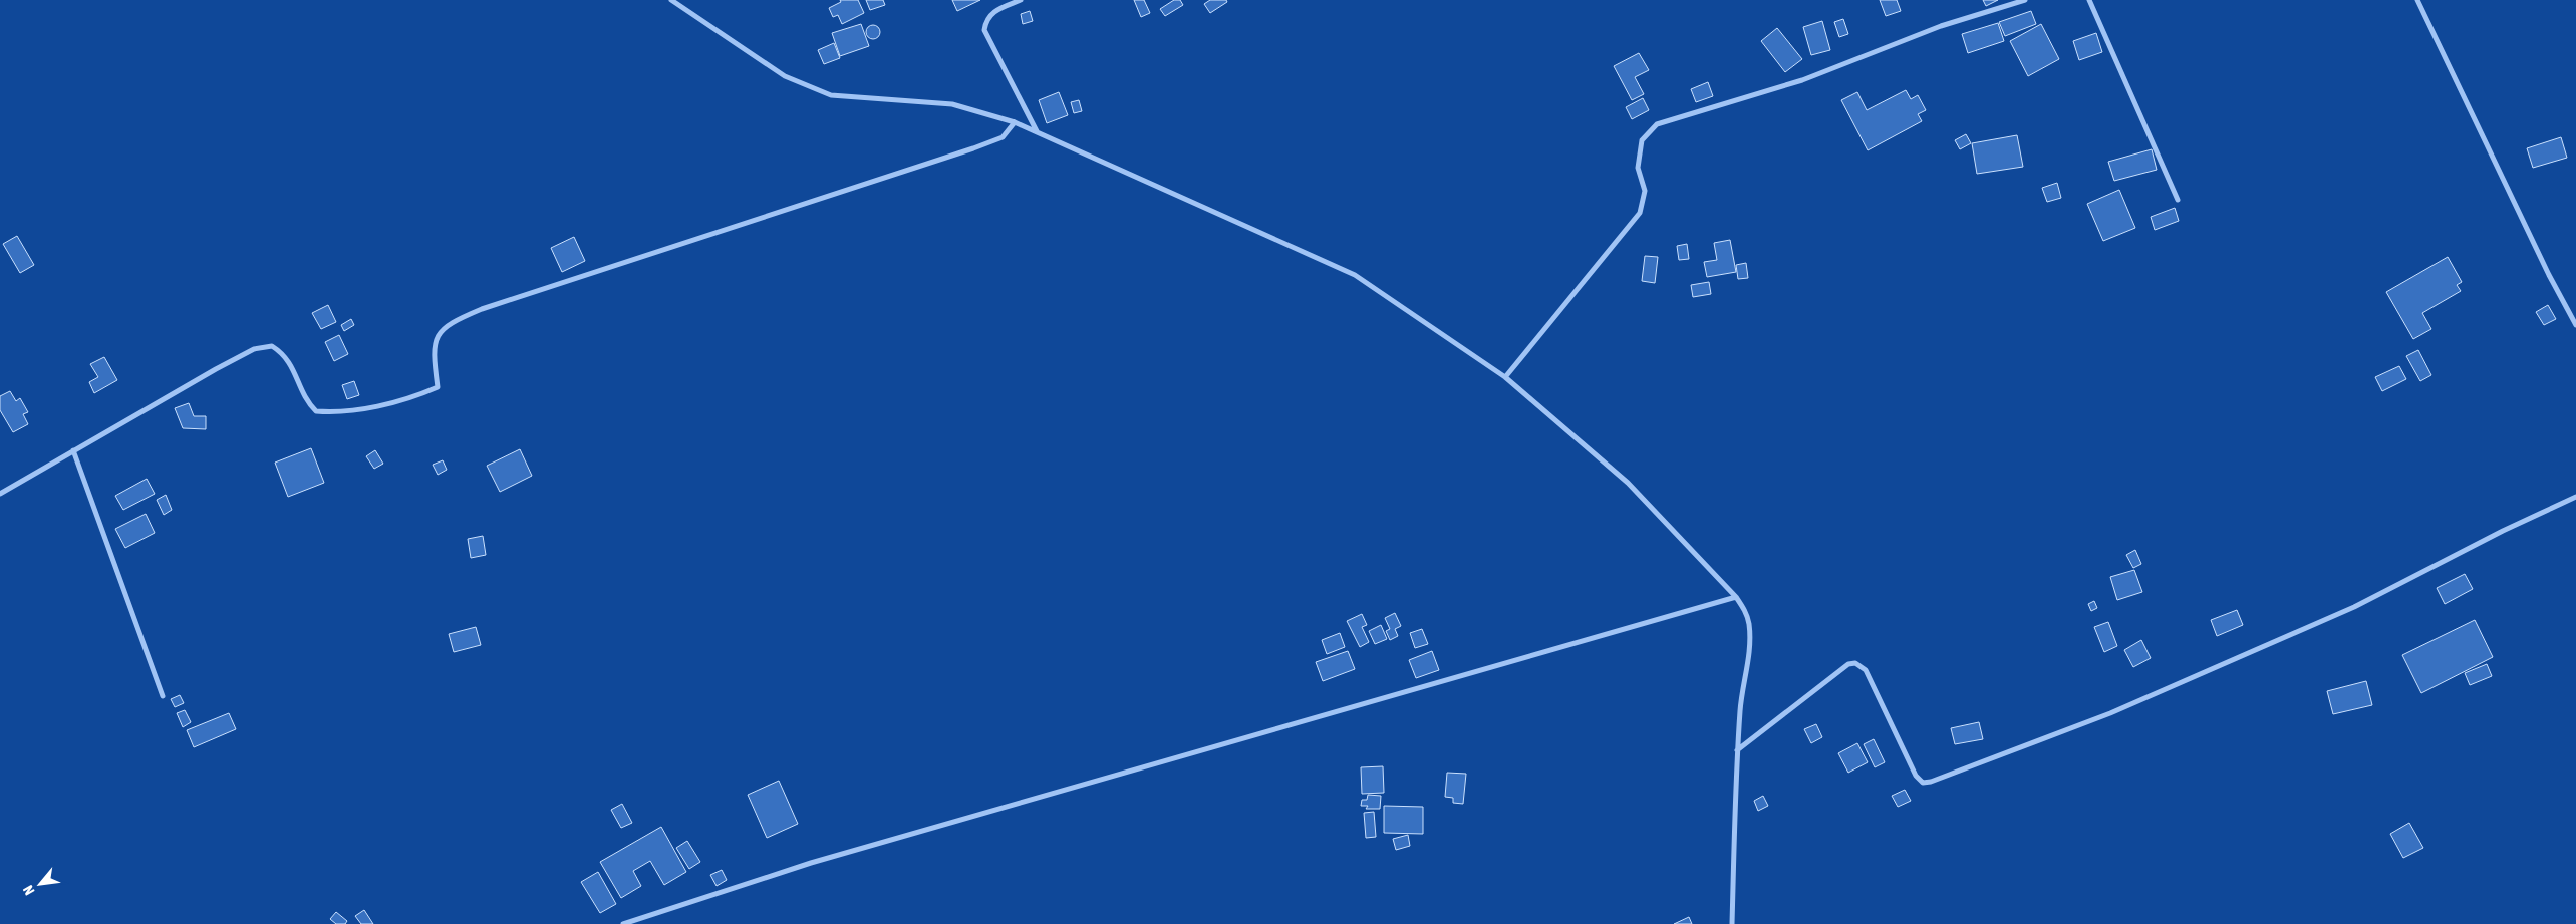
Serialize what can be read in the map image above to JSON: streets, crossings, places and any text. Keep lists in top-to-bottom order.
{
  "north": "bottom left"
}
